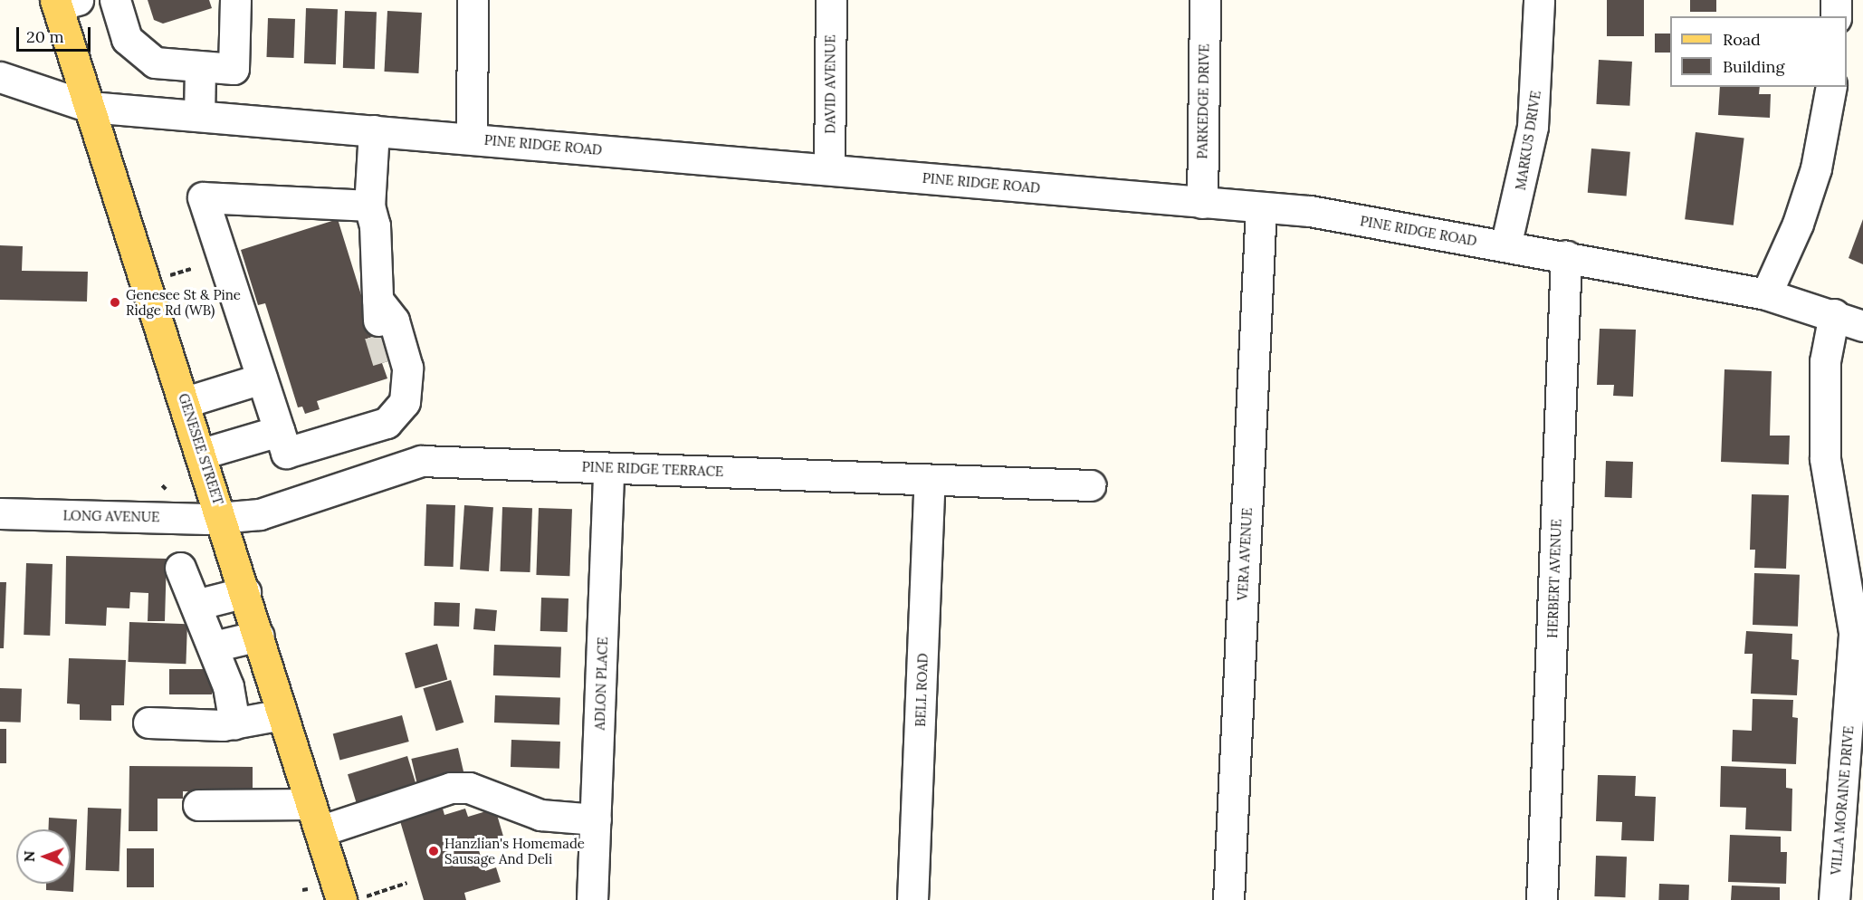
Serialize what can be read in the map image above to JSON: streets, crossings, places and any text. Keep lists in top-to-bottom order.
{
  "streets": {
    "main road": ["GENESEE STREET"],
    "street": [
      "DAVID AVENUE",
      "PARKEDGE DRIVE",
      "MARKUS DRIVE",
      "PINE RIDGE ROAD",
      "PINE RIDGE TERRACE",
      "LONG AVENUE",
      "VERA AVENUE",
      "HERBERT AVENUE",
      "ADLON PLACE",
      "BELL ROAD",
      "VILLA MORAINE DRIVE"
    ]
  },
  "crossings": [
    ["DAVID AVENUE", "PINE RIDGE ROAD"],
    ["PARKEDGE DRIVE", "PINE RIDGE ROAD"],
    ["MARKUS DRIVE", "PINE RIDGE ROAD"],
    ["PINE RIDGE ROAD", "GENESEE STREET"],
    ["PINE RIDGE ROAD", "VERA AVENUE"],
    ["PINE RIDGE ROAD", "HERBERT AVENUE"],
    ["PINE RIDGE ROAD", "VILLA MORAINE DRIVE"],
    ["GENESEE STREET", "PINE RIDGE TERRACE"],
    ["GENESEE STREET", "LONG AVENUE"],
    ["PINE RIDGE TERRACE", "LONG AVENUE"],
    ["PINE RIDGE TERRACE", "ADLON PLACE"],
    ["PINE RIDGE TERRACE", "BELL ROAD"]
  ],
  "places": ["Genesee St & Pine Ridge Rd (WB)", "Hanzlian's Homemade Sausage And Deli"],
  "legend": ["Road", "Building"],
  "scale_bar": "20 m",
  "north": "left"
}
